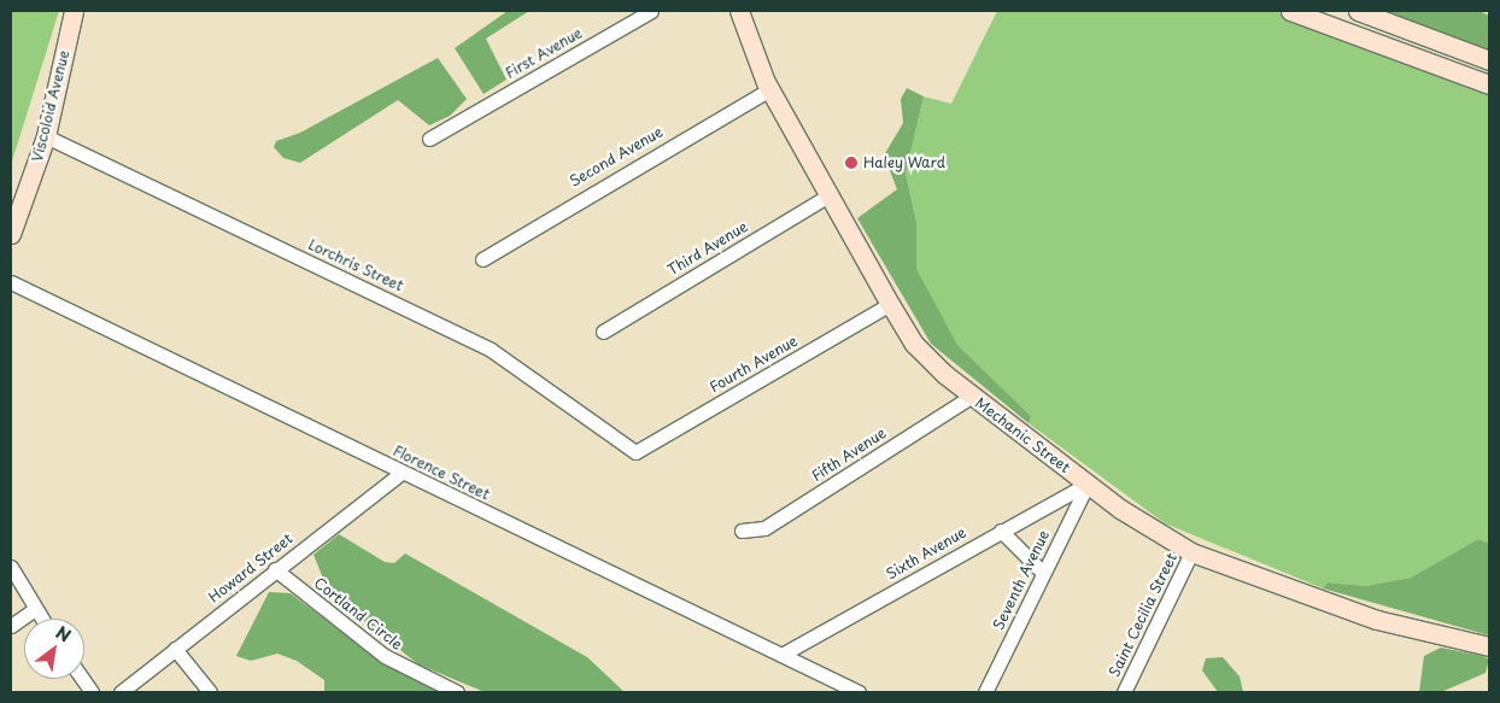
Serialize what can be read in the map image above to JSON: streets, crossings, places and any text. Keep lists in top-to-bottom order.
{
  "streets": {
    "main road": ["Viscoloid Avenue", "Mechanic Street"],
    "street": [
      "First Avenue",
      "Second Avenue",
      "Third Avenue",
      "Lorchris Street",
      "Fourth Avenue",
      "Fifth Avenue",
      "Florence Street",
      "Sixth Avenue",
      "Howard Street",
      "Seventh Avenue",
      "Cortland Circle",
      "Saint Cecilia Street"
    ]
  },
  "crossings": [
    ["Viscoloid Avenue", "Lorchris Street"],
    ["Second Avenue", "Mechanic Street"],
    ["Third Avenue", "Mechanic Street"],
    ["Lorchris Street", "Fourth Avenue"],
    ["Fourth Avenue", "Mechanic Street"],
    ["Mechanic Street", "Fifth Avenue"],
    ["Mechanic Street", "Sixth Avenue"],
    ["Mechanic Street", "Seventh Avenue"],
    ["Mechanic Street", "Saint Cecilia Street"],
    ["Florence Street", "Sixth Avenue"],
    ["Florence Street", "Howard Street"],
    ["Sixth Avenue", "Seventh Avenue"],
    ["Howard Street", "Cortland Circle"]
  ],
  "places": ["Haley Ward"],
  "north": "top right"
}
